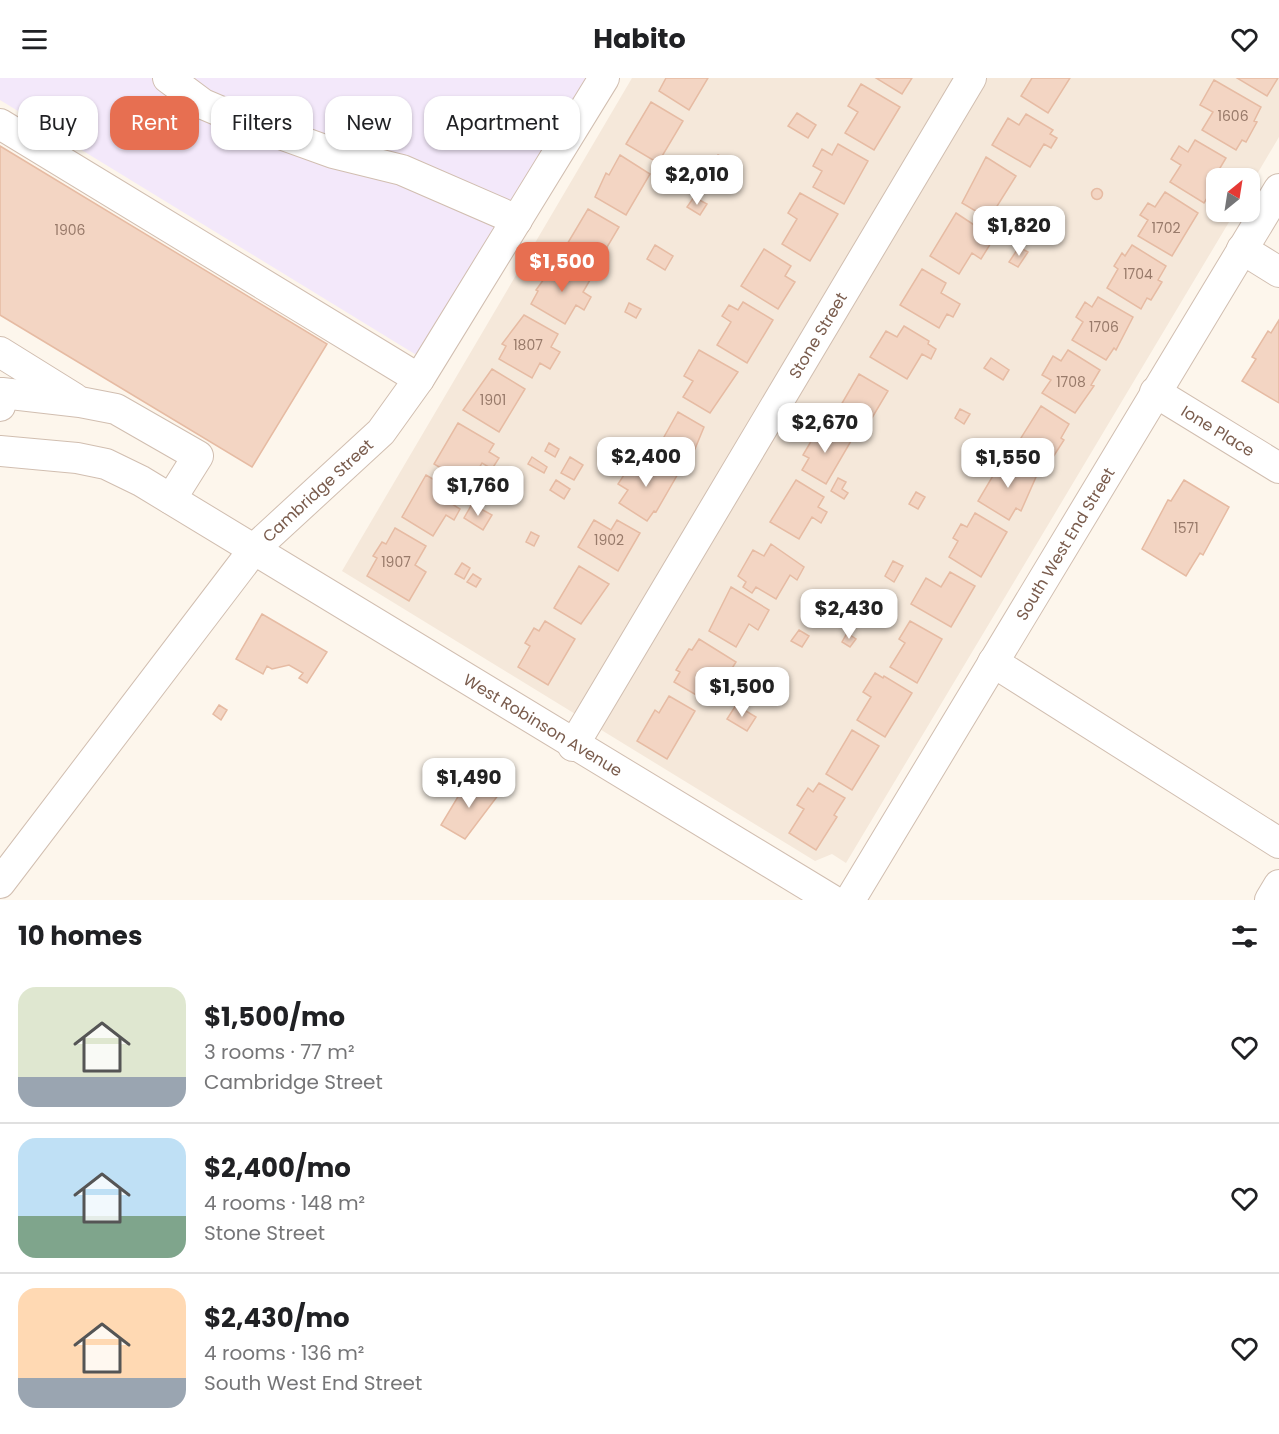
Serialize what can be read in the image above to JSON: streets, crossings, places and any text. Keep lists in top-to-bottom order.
{
  "streets": {
    "street": [
      "Stone Street",
      "Ione Place",
      "Cambridge Street",
      "South West End Street",
      "West Robinson Avenue"
    ]
  },
  "crossings": [
    ["Stone Street", "West Robinson Avenue"],
    ["Ione Place", "South West End Street"],
    ["Cambridge Street", "West Robinson Avenue"]
  ],
  "house_numbers": [
    "1606",
    "1702",
    "1906",
    "1704",
    "1706",
    "1807",
    "1708",
    "1901",
    "1571",
    "1902",
    "1907"
  ],
  "north": "top right",
  "page": {
    "header": "Habito",
    "chip": [
      "Buy",
      "Rent",
      "Filters",
      "New",
      "Apartment"
    ],
    "price": [
      "$2,010",
      "$1,820",
      "$1,500",
      "$2,670",
      "$2,400",
      "$1,550",
      "$1,760",
      "$2,430",
      "$1,500",
      "$1,490"
    ],
    "heading": "10 homes",
    "list": [
      {
        "name": "$1,500/mo",
        "note": "3 rooms · 77 m² · Cambridge Street"
      },
      {
        "name": "$2,400/mo",
        "note": "4 rooms · 148 m² · Stone Street"
      },
      {
        "name": "$2,430/mo",
        "note": "4 rooms · 136 m² · South West End Street"
      }
    ]
  }
}
